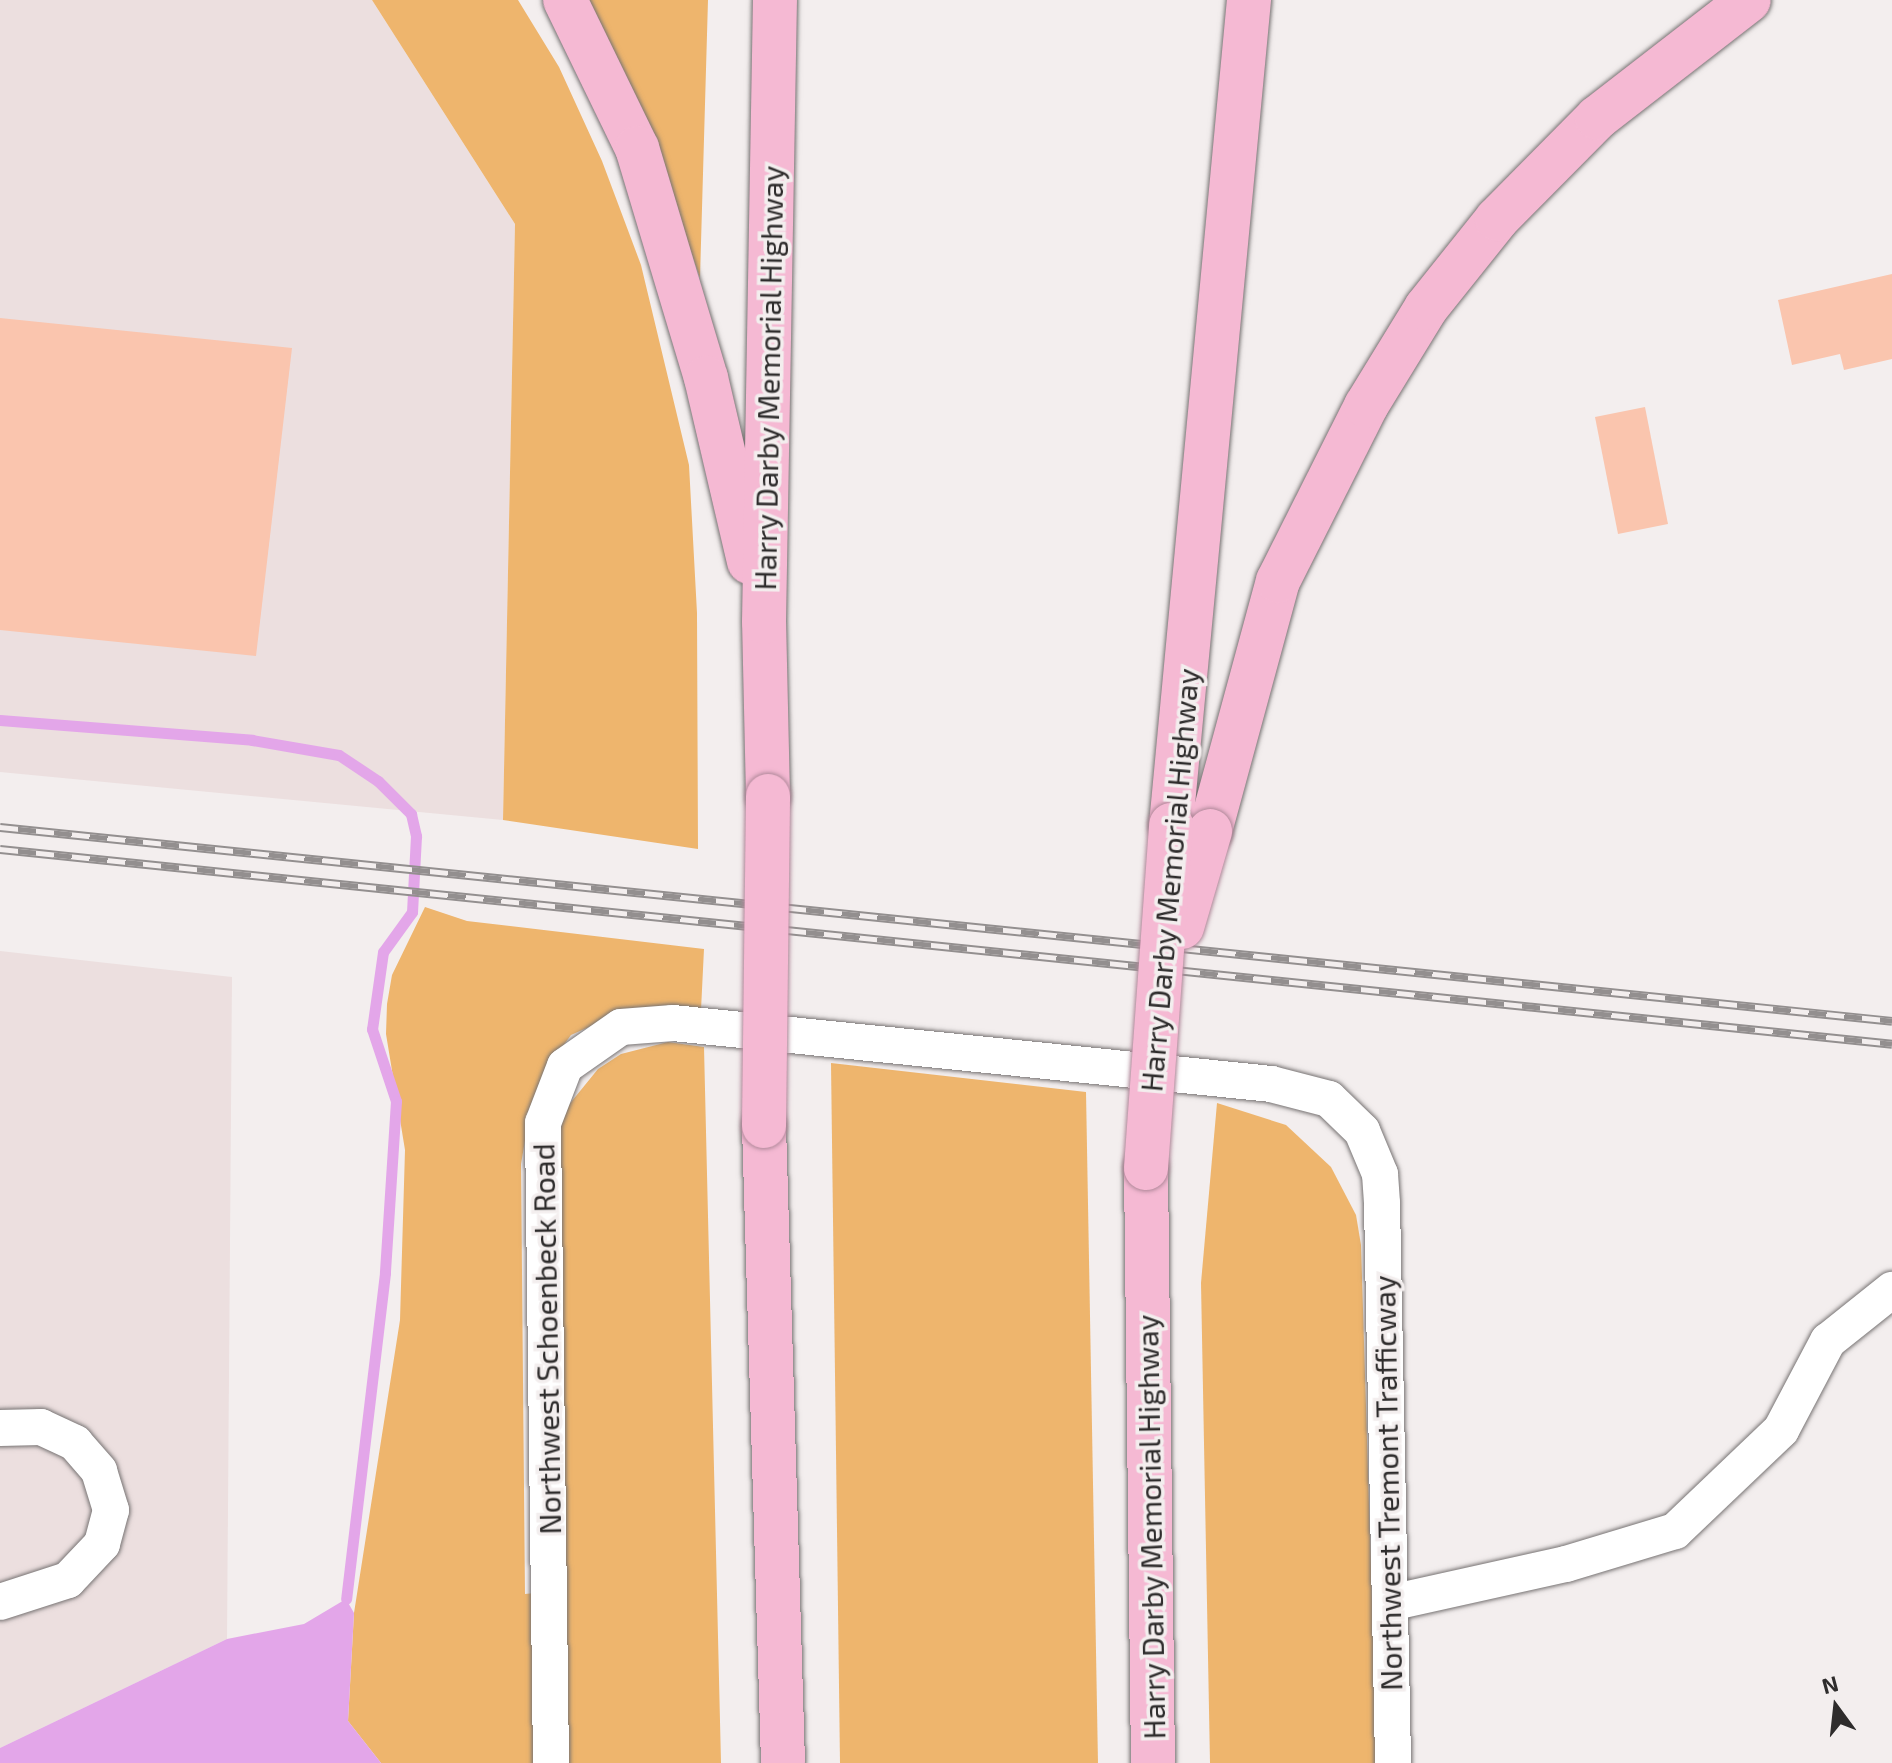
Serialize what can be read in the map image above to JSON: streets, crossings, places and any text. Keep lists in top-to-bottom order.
{
  "streets": {
    "highway": ["Harry Darby Memorial Highway"],
    "street": ["Northwest Schoenbeck Road", "Northwest Tremont Trafficway"]
  },
  "crossings": [
    ["Northwest Schoenbeck Road", "Northwest Tremont Trafficway"]
  ],
  "north": "top"
}
